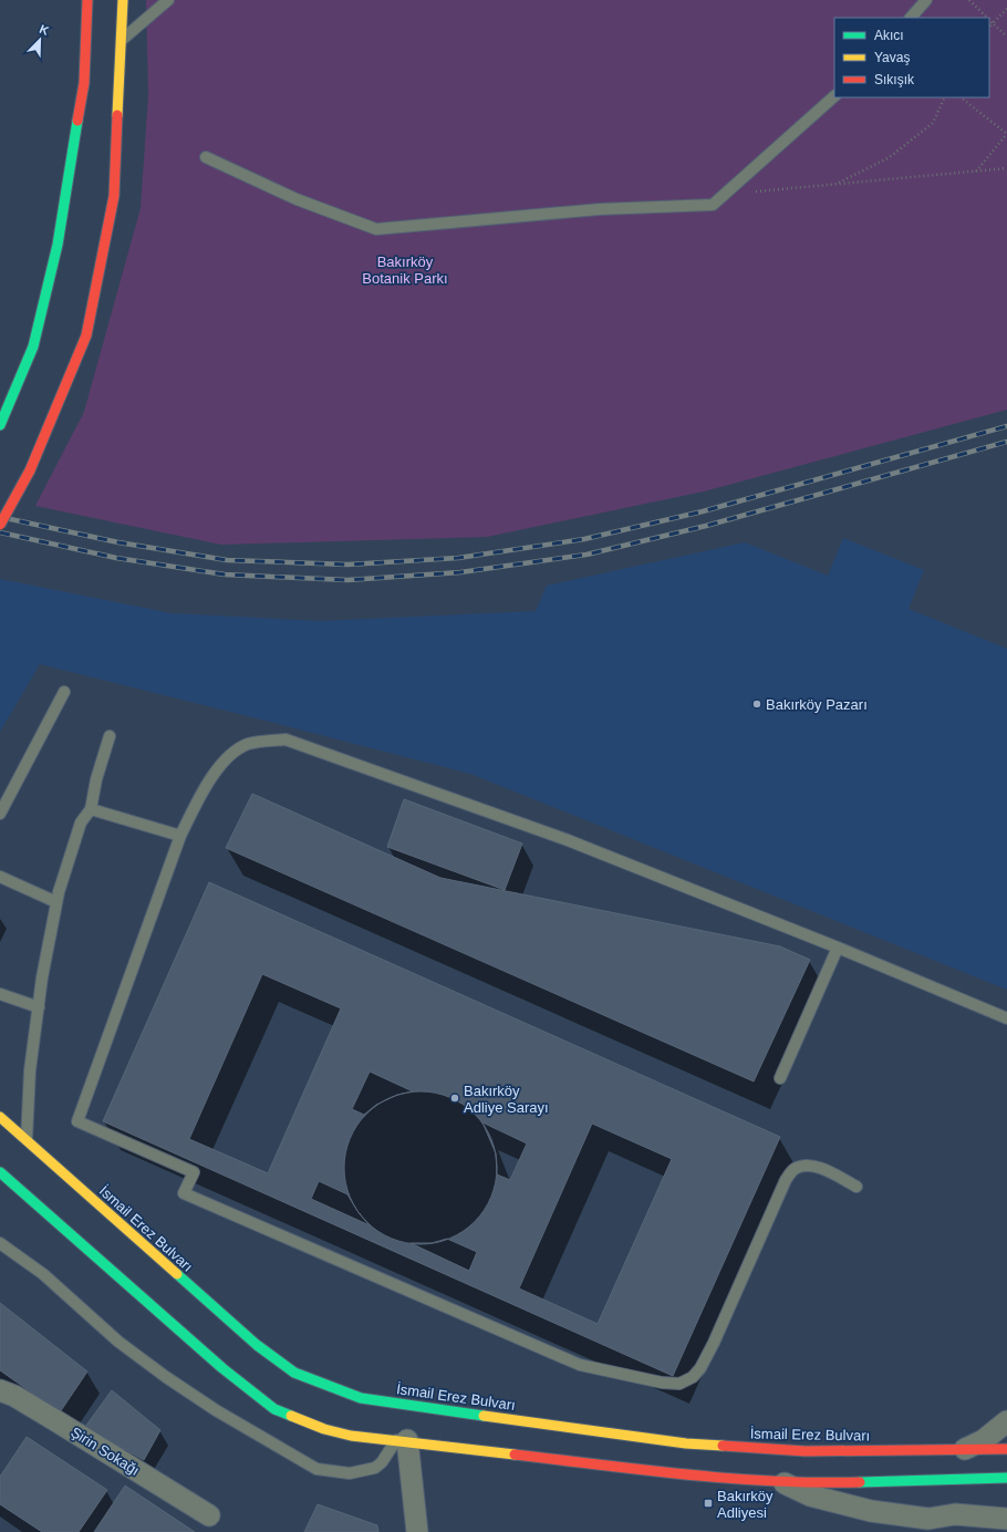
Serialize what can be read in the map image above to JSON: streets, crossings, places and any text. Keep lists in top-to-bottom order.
{
  "streets": {
    "street": ["İsmail Erez Bulvarı", "Şirin Sokağı"]
  },
  "parks": ["Bakırköy Botanik Parkı"],
  "places": {
    "other": ["Bakırköy Pazarı", "Bakırköy Adliye Sarayı"],
    "transit": ["Bakırköy Adliyesi"]
  },
  "legend": ["Akıcı", "Yavaş", "Sıkışık"],
  "north": "top right"
}
